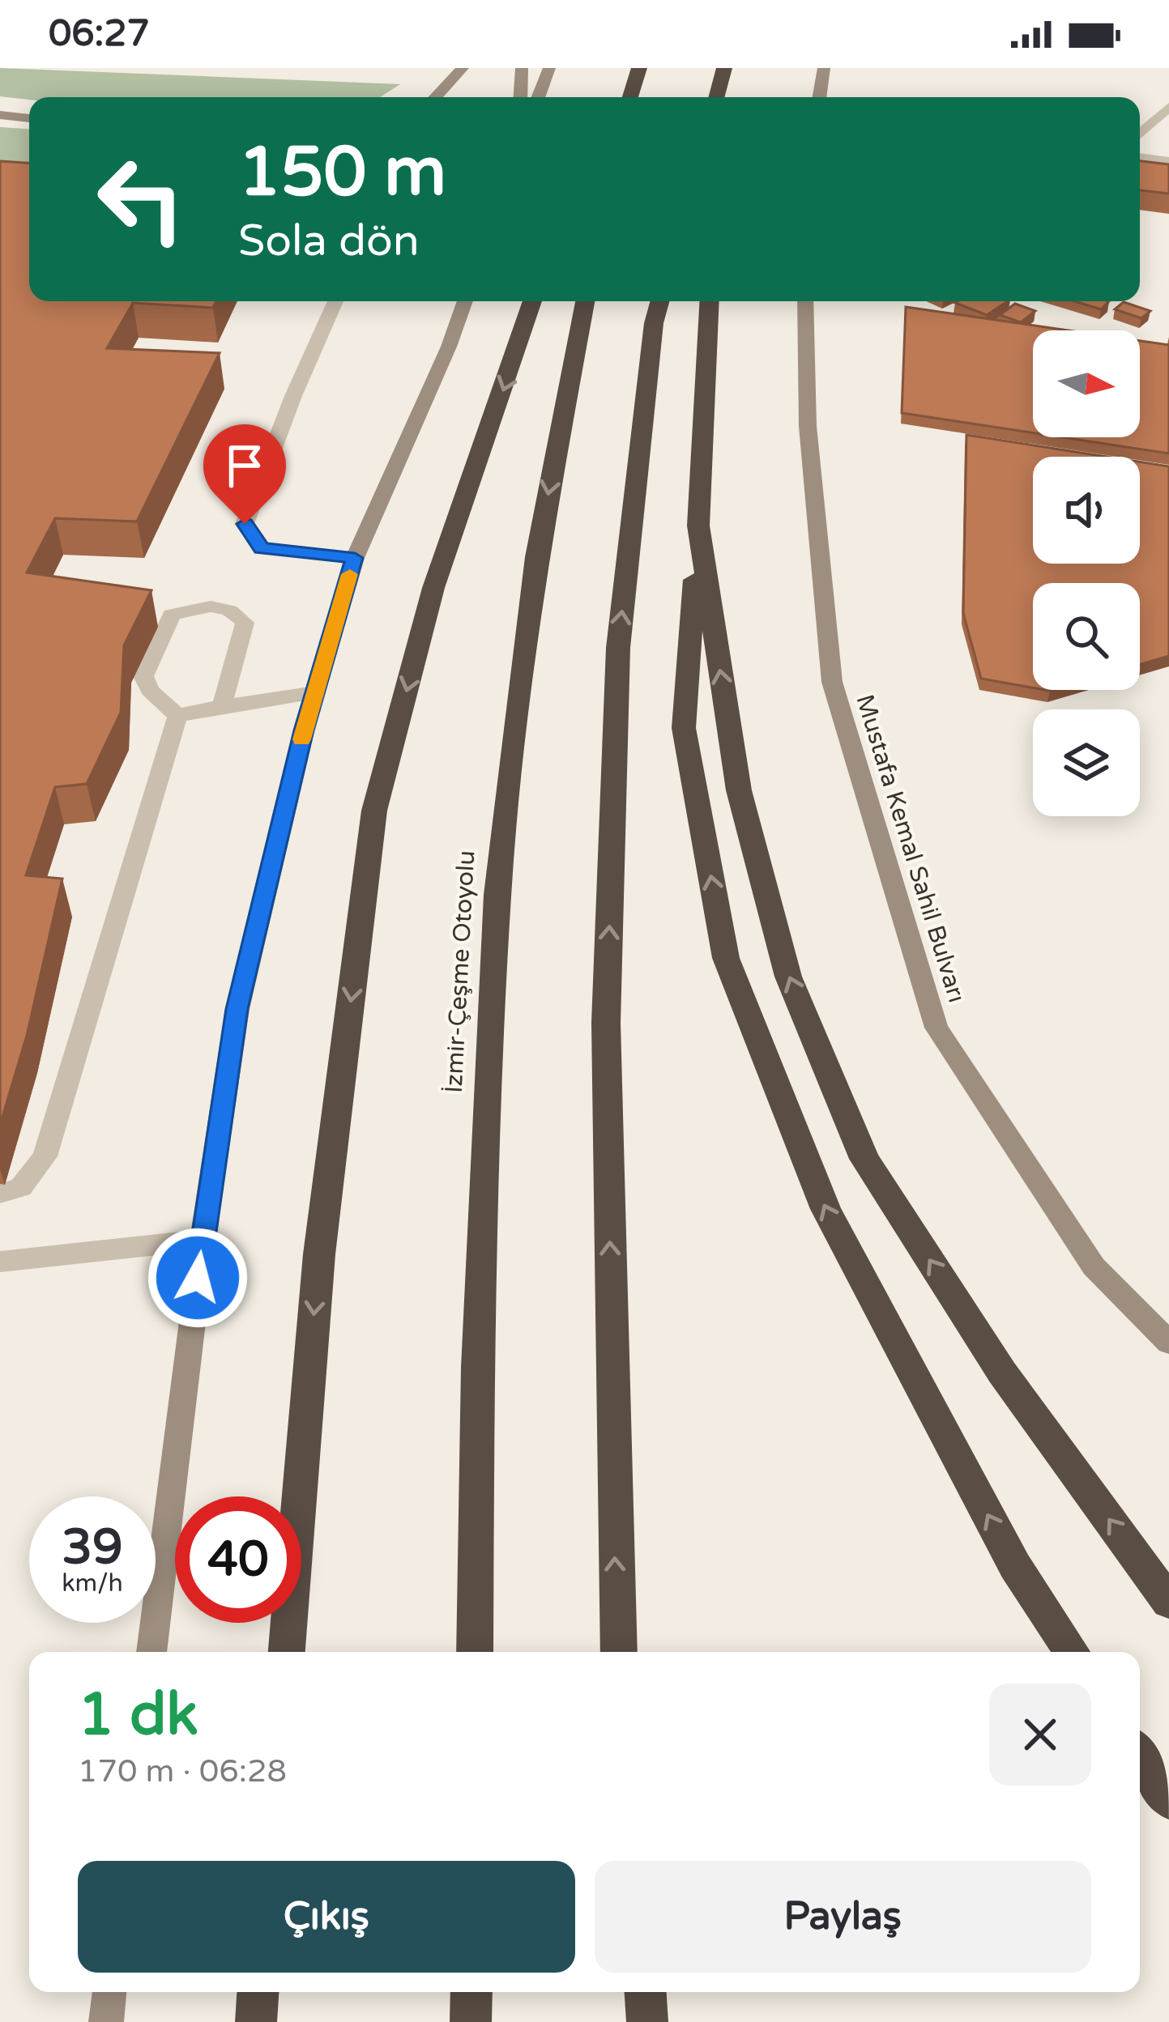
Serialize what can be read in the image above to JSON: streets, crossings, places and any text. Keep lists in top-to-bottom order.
{
  "streets": {
    "highway": ["İzmir-Çeşme Otoyolu"],
    "street": ["Mustafa Kemal Sahil Bulvarı"]
  },
  "north": "right",
  "page": {
    "status": "06:27",
    "turn": ["150 m", "Sola dön"],
    "speed": "39 km/h",
    "limit": "40",
    "heading": ["1 dk", "170 m · 06:28"],
    "buttons": ["Çıkış", "Paylaş"]
  }
}
